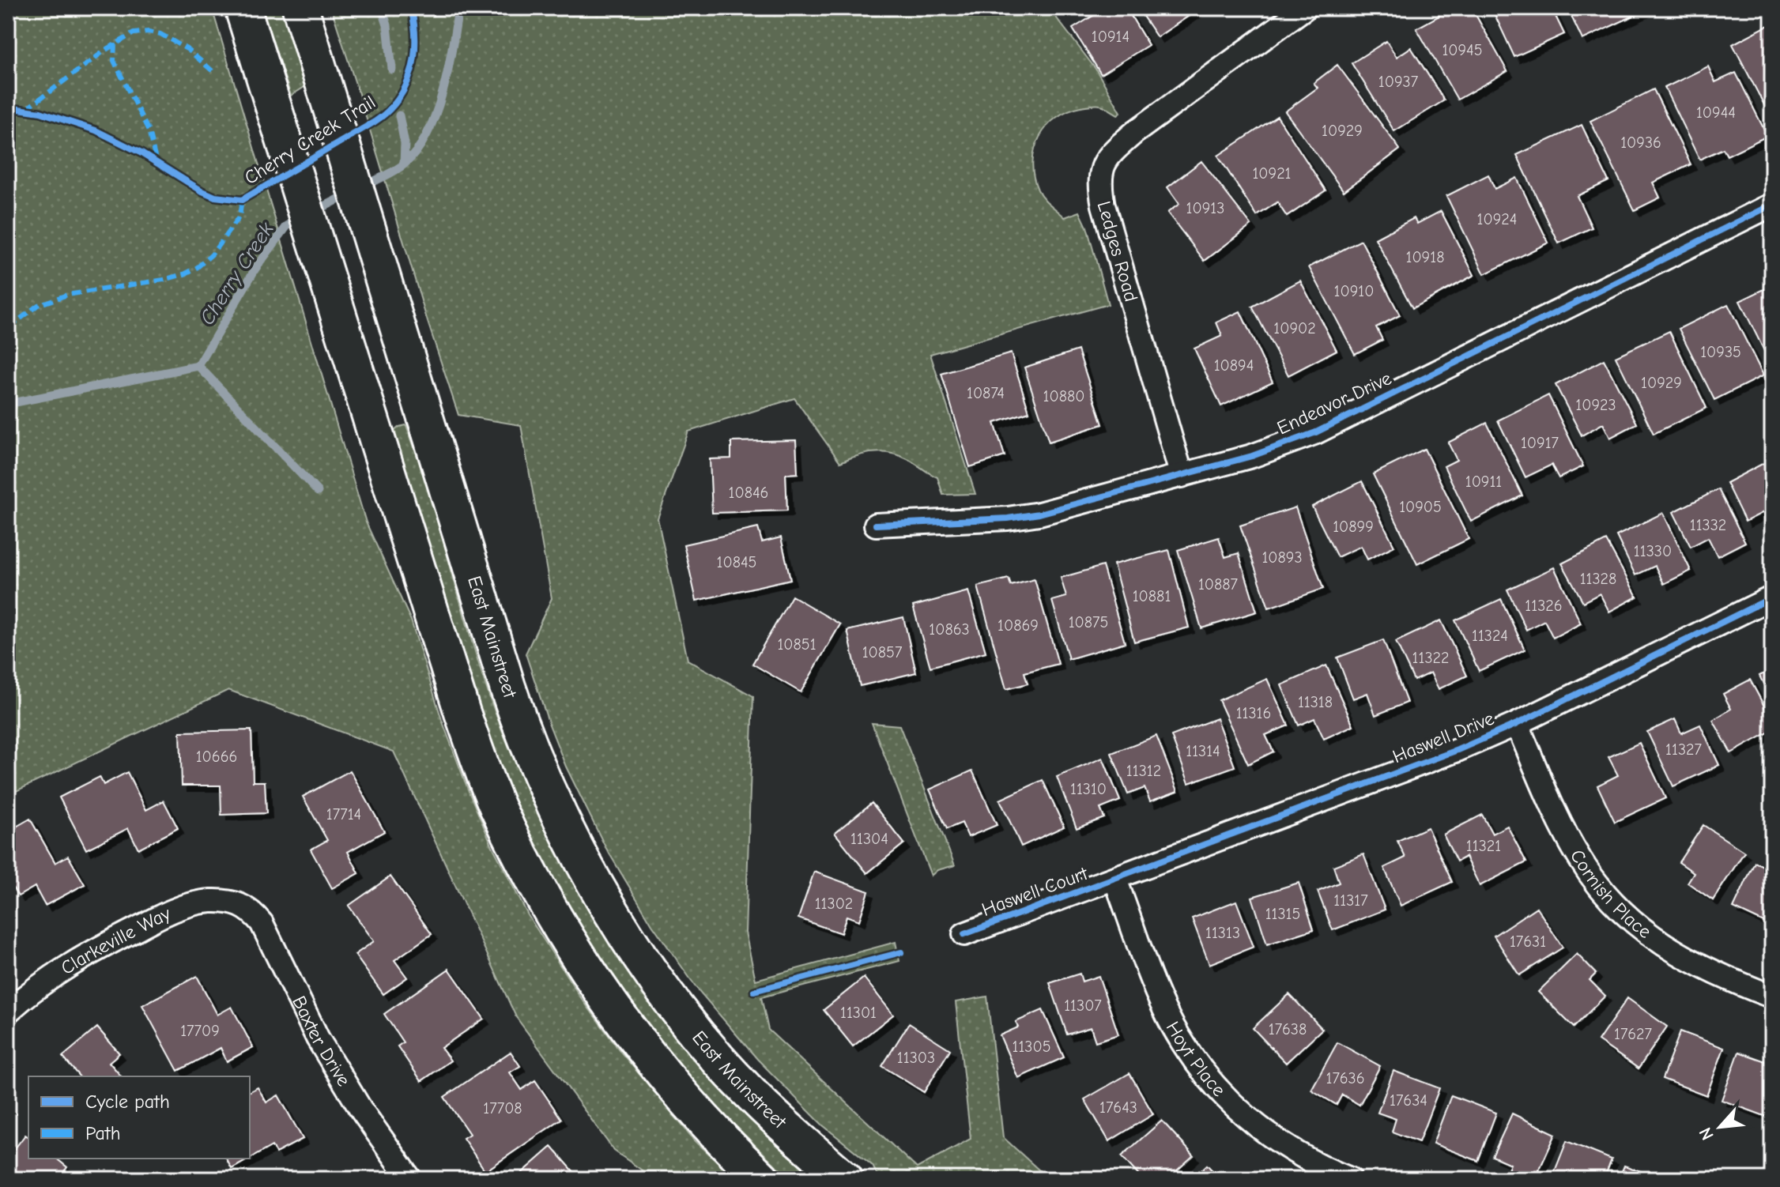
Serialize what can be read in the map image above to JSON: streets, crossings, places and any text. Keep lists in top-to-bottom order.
{
  "streets": {
    "main road": ["East Mainstreet"],
    "street": [
      "Ledges Road",
      "Endeavor Drive",
      "Haswell Drive",
      "Cornish Place",
      "Haswell Court",
      "Clarkeville Way",
      "Baxter Drive",
      "Hoyt Place"
    ],
    "cycle path": ["Cherry Creek Trail"]
  },
  "crossings": [
    ["Ledges Road", "Endeavor Drive"],
    ["Haswell Drive", "Cornish Place"],
    ["Haswell Drive", "Haswell Court"],
    ["Haswell Drive", "Hoyt Place"],
    ["Haswell Court", "Hoyt Place"],
    ["Clarkeville Way", "Baxter Drive"]
  ],
  "water": ["Cherry Creek"],
  "house_numbers": [
    "10914",
    "10945",
    "10937",
    "10944",
    "10929",
    "10936",
    "10921",
    "10913",
    "10924",
    "10918",
    "10910",
    "10902",
    "10935",
    "10894",
    "10929",
    "10874",
    "10880",
    "10923",
    "10917",
    "10911",
    "10846",
    "10905",
    "11332",
    "10899",
    "11330",
    "10893",
    "10845",
    "11328",
    "10887",
    "10881",
    "11326",
    "10875",
    "10869",
    "10863",
    "11324",
    "10851",
    "10857",
    "11322",
    "11318",
    "11316",
    "11327",
    "11314",
    "10666",
    "11312",
    "11310",
    "17714",
    "11304",
    "11321",
    "11317",
    "11302",
    "11315",
    "11313",
    "17631",
    "11307",
    "11301",
    "17638",
    "17709",
    "17627",
    "11305",
    "11303",
    "17636",
    "17634",
    "17643",
    "17708"
  ],
  "legend": ["Cycle path", "Path"],
  "north": "bottom left"
}
